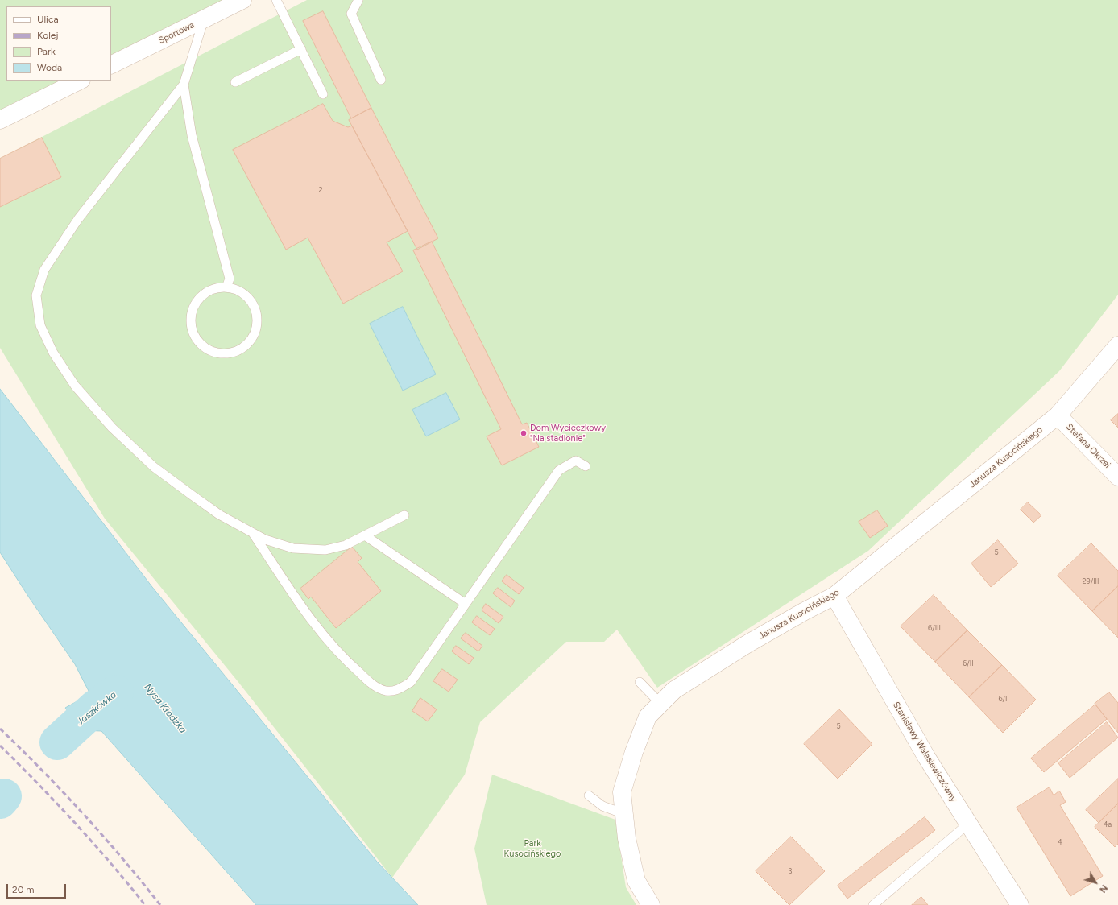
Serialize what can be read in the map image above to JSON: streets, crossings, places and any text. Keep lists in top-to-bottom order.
{
  "streets": {
    "street": [
      "Sportowa",
      "Stefana Okrzei",
      "Janusza Kusocińskiego",
      "Stanisławy Walasiewiczówny"
    ]
  },
  "crossings": [
    ["Stefana Okrzei", "Janusza Kusocińskiego"],
    ["Janusza Kusocińskiego", "Stanisławy Walasiewiczówny"]
  ],
  "water": ["Jaszkówka", "Nysa Kłodzka"],
  "parks": ["Park Kusocińskiego"],
  "places": ["Dom Wycieczkowy \"Na stadionie\""],
  "house_numbers": [
    "2",
    "5",
    "29/III",
    "6/III",
    "6/II",
    "6/I",
    "5",
    "4a",
    "4",
    "3"
  ],
  "legend": [
    "Ulica",
    "Kolej",
    "Park",
    "Woda"
  ],
  "scale_bar": "20 m",
  "north": "bottom right"
}
